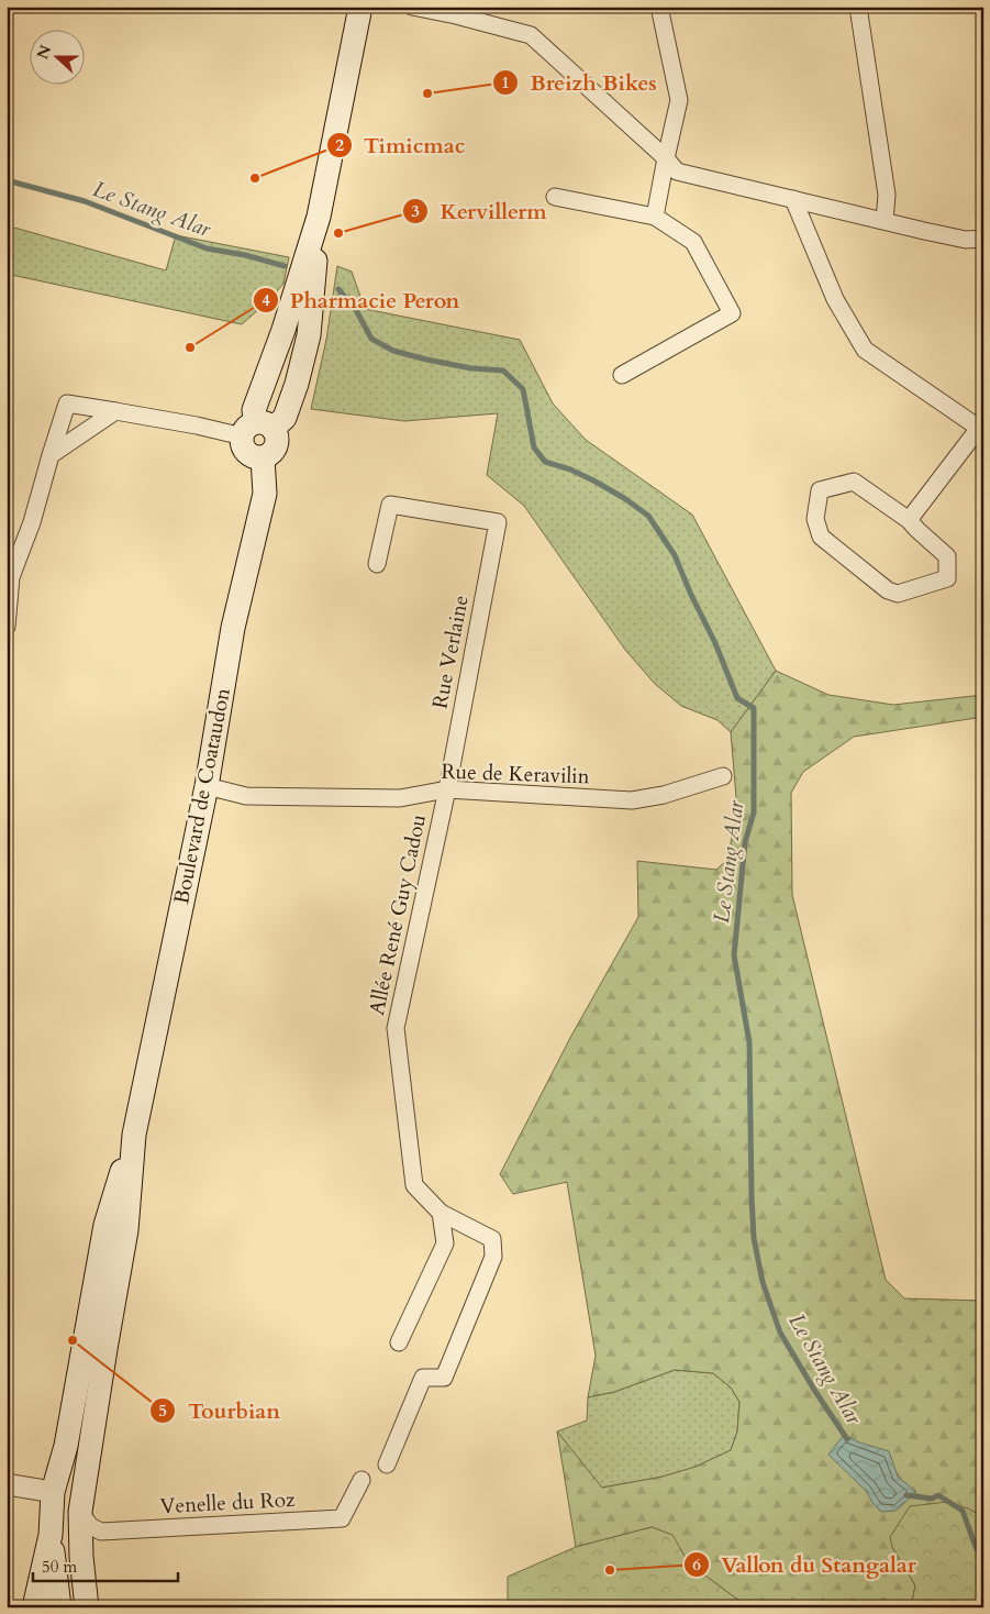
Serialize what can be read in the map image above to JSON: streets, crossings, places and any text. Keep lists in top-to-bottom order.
{
  "streets": {
    "main road": ["Boulevard de Coataudon"],
    "street": [
      "Rue Verlaine",
      "Rue de Keravilin",
      "Allée René Guy Cadou",
      "Venelle du Roz"
    ]
  },
  "crossings": [
    ["Rue Verlaine", "Rue de Keravilin"],
    ["Rue Verlaine", "Allée René Guy Cadou"],
    ["Rue de Keravilin", "Boulevard de Coataudon"],
    ["Rue de Keravilin", "Allée René Guy Cadou"],
    ["Boulevard de Coataudon", "Venelle du Roz"]
  ],
  "water": ["Le Stang Alar"],
  "places": [
    "Breizh Bikes",
    "Timicmac",
    "Kervillerm",
    "Pharmacie Peron",
    "Tourbian",
    "Vallon du Stangalar"
  ],
  "scale_bar": "50 m",
  "north": "left"
}
